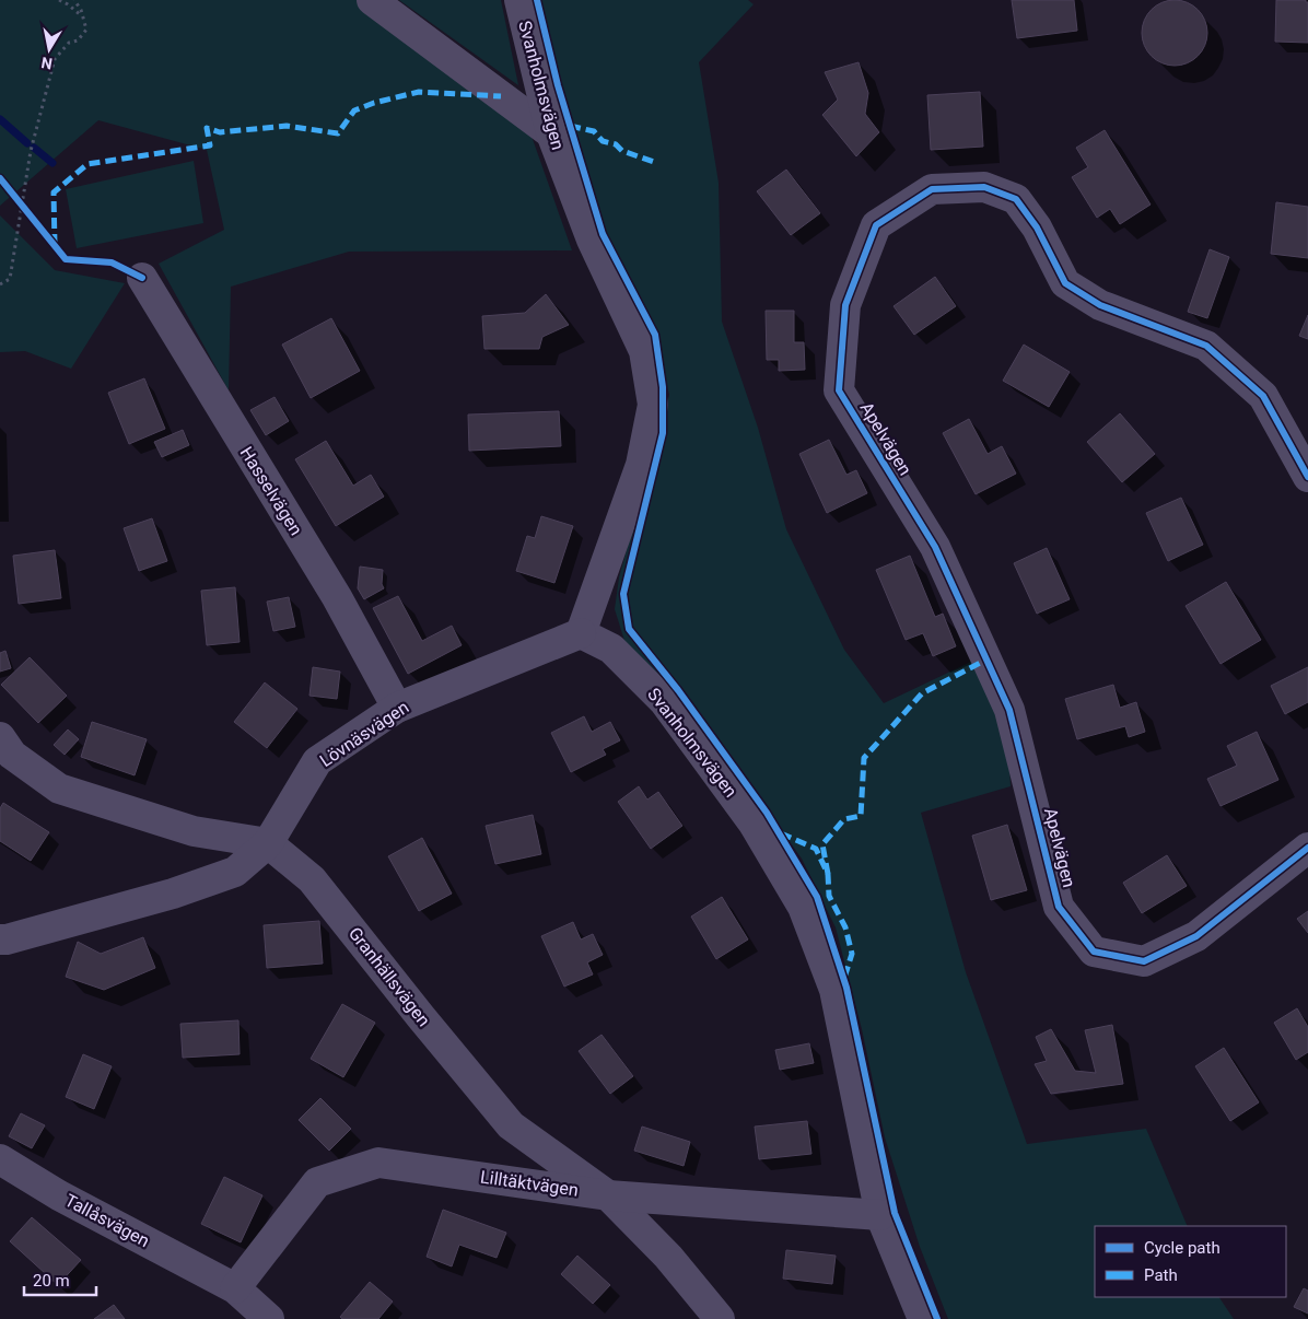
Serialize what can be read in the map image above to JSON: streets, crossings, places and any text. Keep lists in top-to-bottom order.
{
  "streets": {
    "street": [
      "Svanholmsvägen",
      "Apelvägen",
      "Hasselvägen",
      "Lövnäsvägen",
      "Granhällsvägen",
      "Lilltäktvägen",
      "Tallåsvägen"
    ]
  },
  "crossings": [
    ["Svanholmsvägen", "Lövnäsvägen"],
    ["Svanholmsvägen", "Lilltäktvägen"],
    ["Hasselvägen", "Lövnäsvägen"],
    ["Lövnäsvägen", "Granhällsvägen"],
    ["Granhällsvägen", "Lilltäktvägen"],
    ["Lilltäktvägen", "Tallåsvägen"]
  ],
  "legend": ["Cycle path", "Path"],
  "scale_bar": "20 m",
  "north": "bottom"
}
